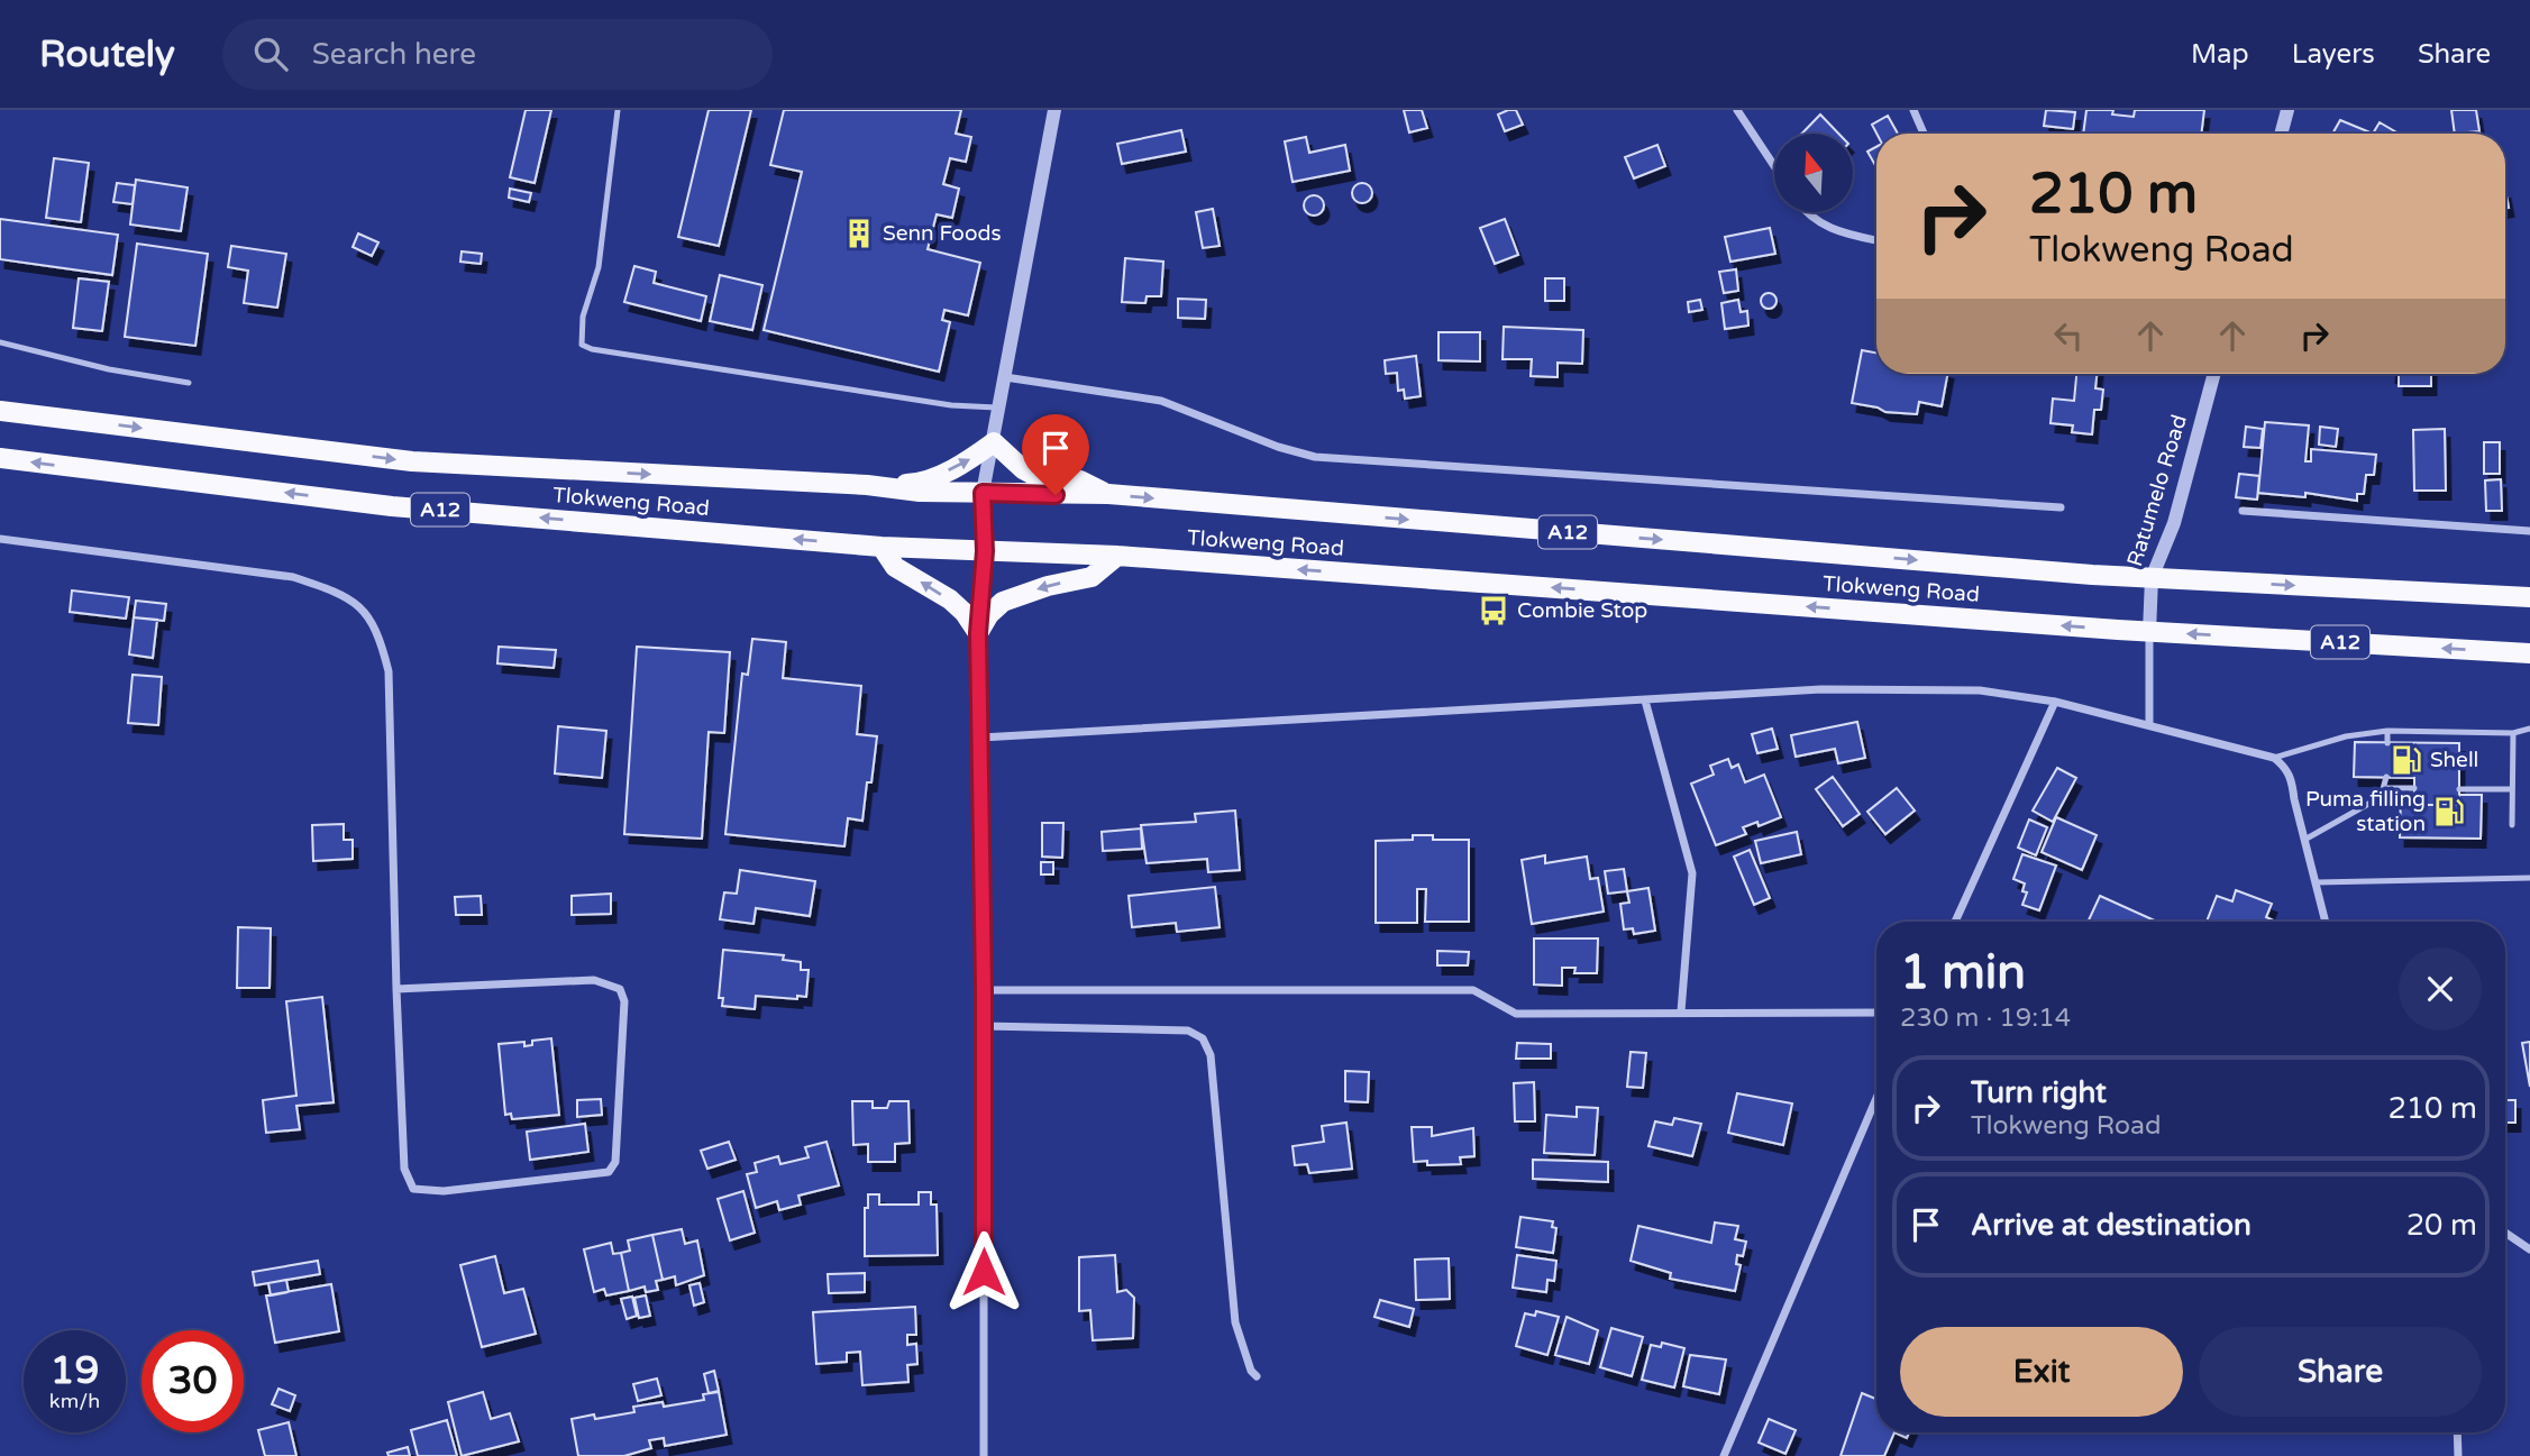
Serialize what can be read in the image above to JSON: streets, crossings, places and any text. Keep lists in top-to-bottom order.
{
  "streets": {
    "main road": ["Tlokweng Road", "A12"],
    "street": ["Ratumelo Road"]
  },
  "crossings": [
    ["Ratumelo Road", "Tlokweng Road"]
  ],
  "places": {
    "building": ["Senn Foods"],
    "bus stop": ["Combie Stop"],
    "fuel station": ["Shell", "Puma filling station"]
  },
  "north": "top",
  "page": {
    "header": "Routely",
    "search": "Search here",
    "nav": ["Map", "Layers", "Share"],
    "turn": ["210 m", "Tlokweng Road"],
    "heading": ["1 min", "230 m · 19:14"],
    "list": [
      {
        "name": "Turn right",
        "note": "Tlokweng Road",
        "value": "210 m"
      },
      {
        "name": "Arrive at destination",
        "value": "20 m"
      }
    ],
    "buttons": ["Exit", "Share"],
    "speed": "19 km/h",
    "limit": "30"
  }
}
